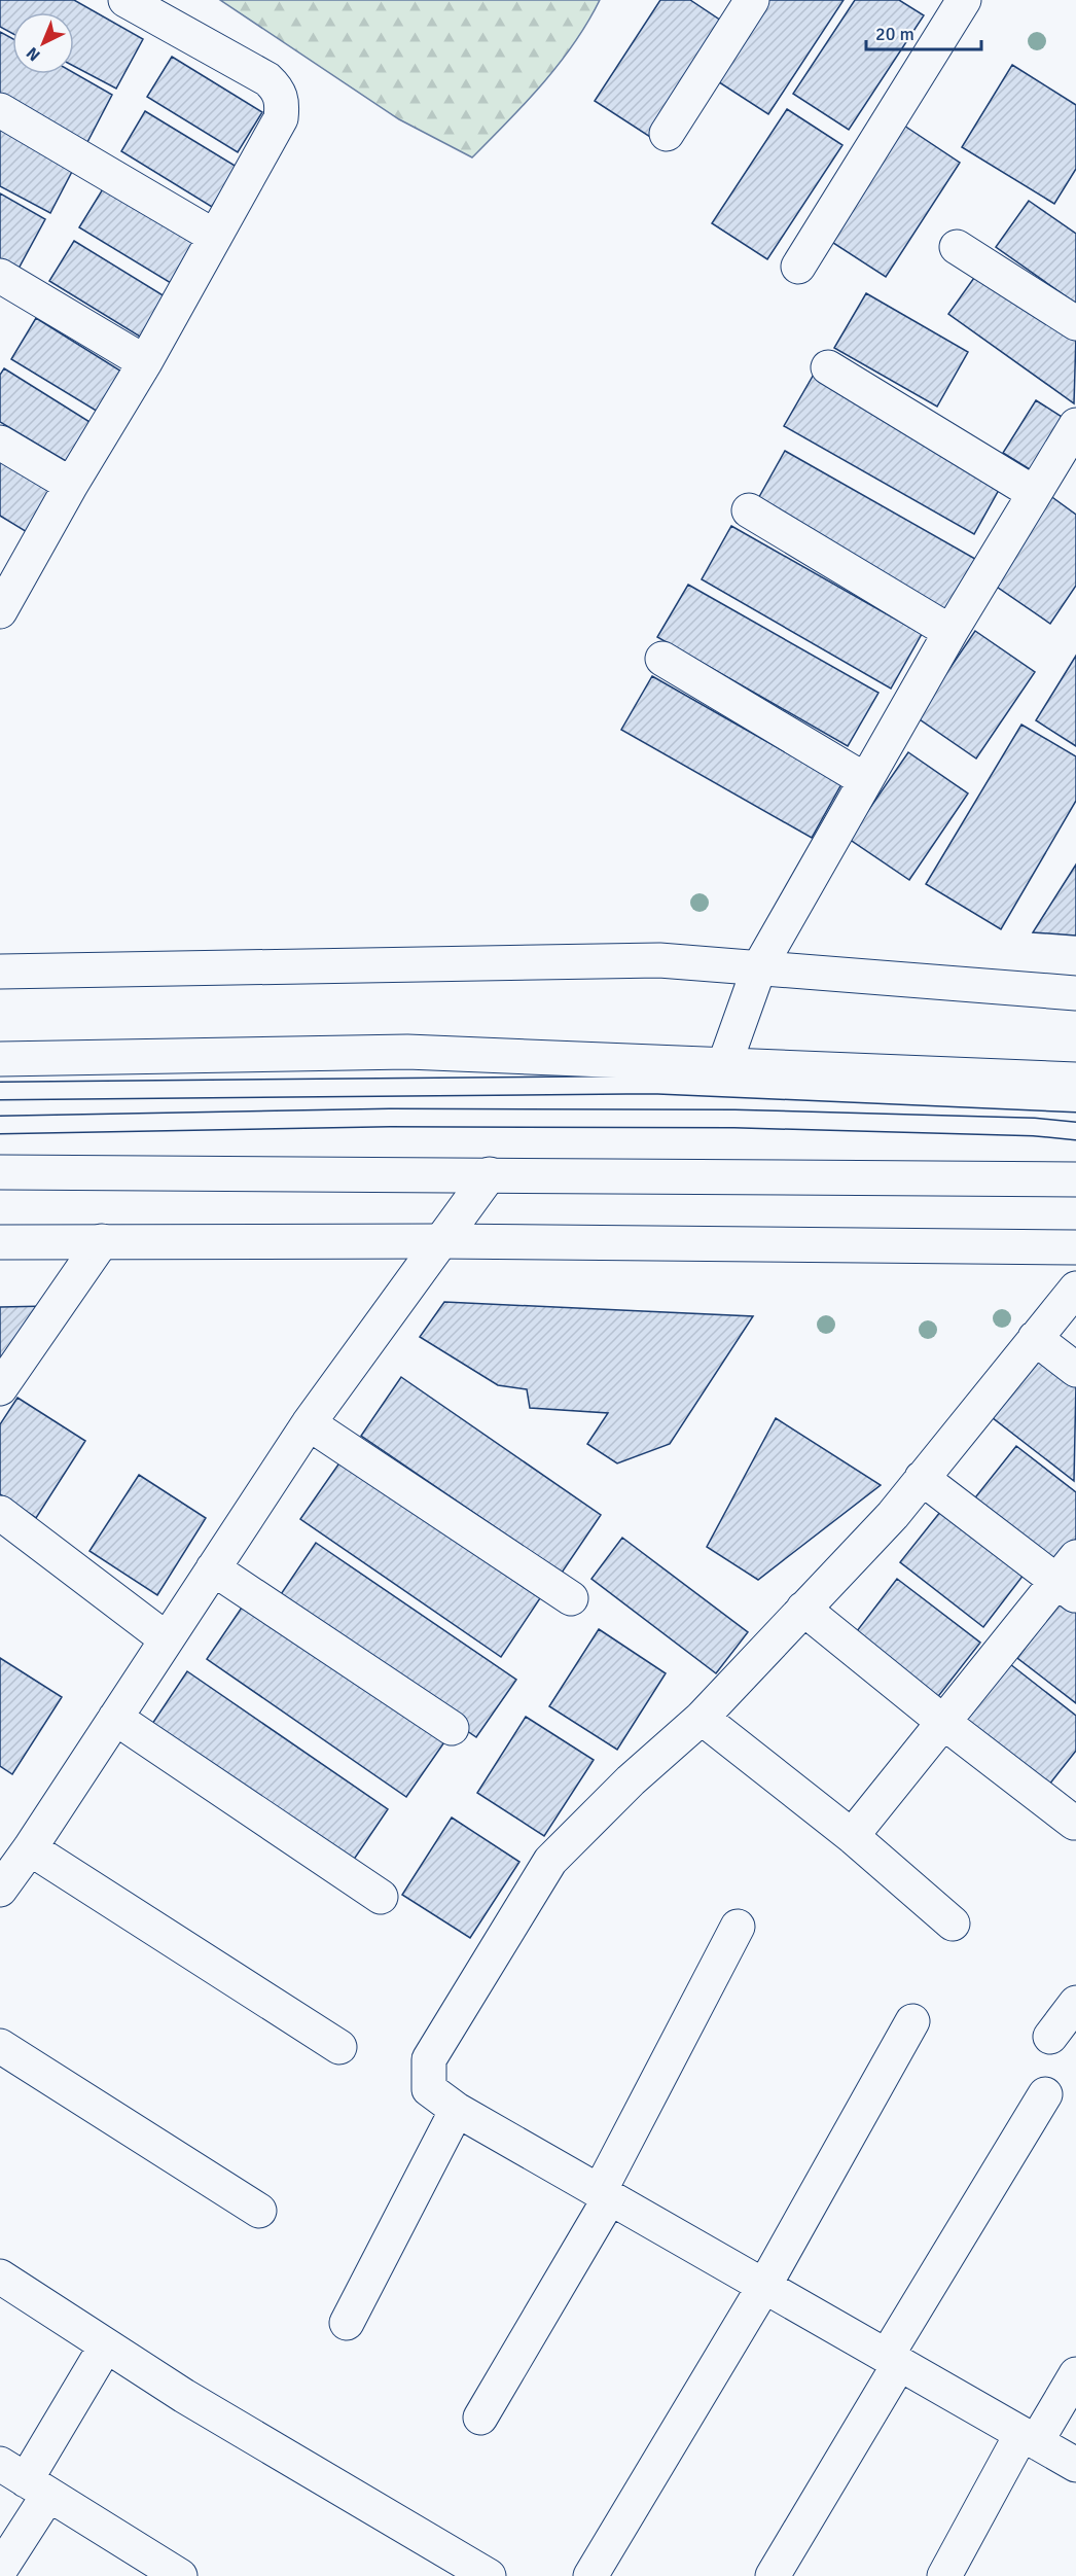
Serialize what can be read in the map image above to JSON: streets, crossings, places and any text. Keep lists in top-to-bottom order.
{
  "scale_bar": "20 m",
  "north": "bottom left"
}
